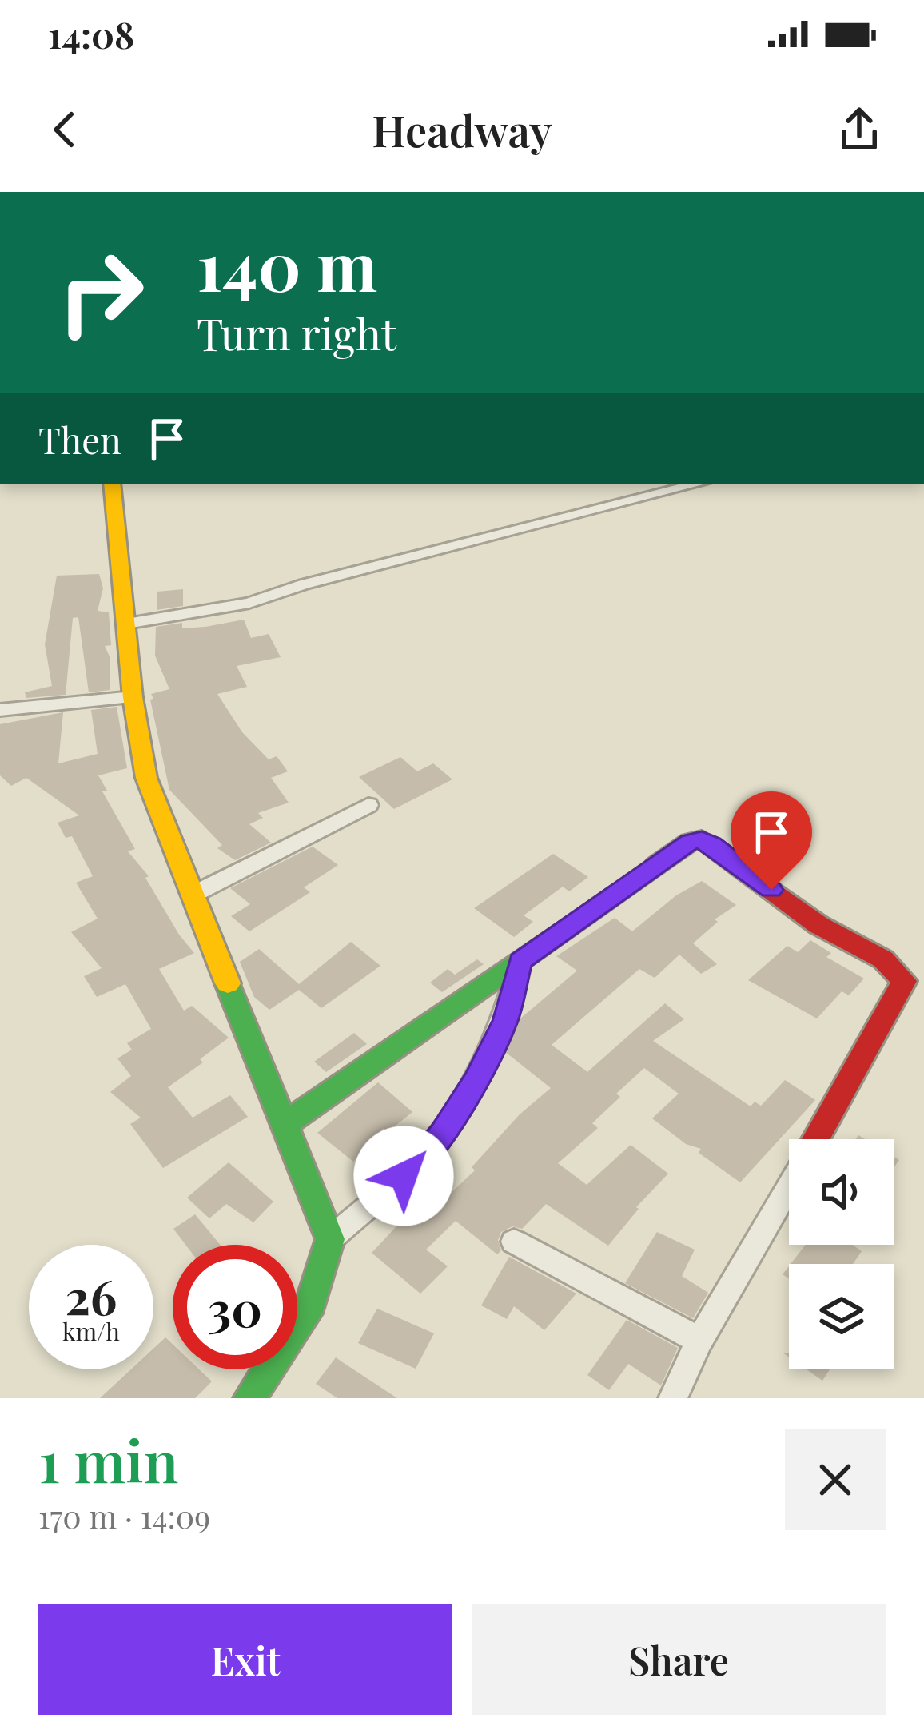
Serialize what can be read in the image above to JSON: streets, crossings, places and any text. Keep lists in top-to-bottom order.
{
  "page": {
    "status": "14:08",
    "header": "Headway",
    "turn": ["140 m", "Turn right"],
    "then": "Then",
    "speed": "26 km/h",
    "limit": "30",
    "heading": ["1 min", "170 m · 14:09"],
    "buttons": ["Exit", "Share"]
  }
}
